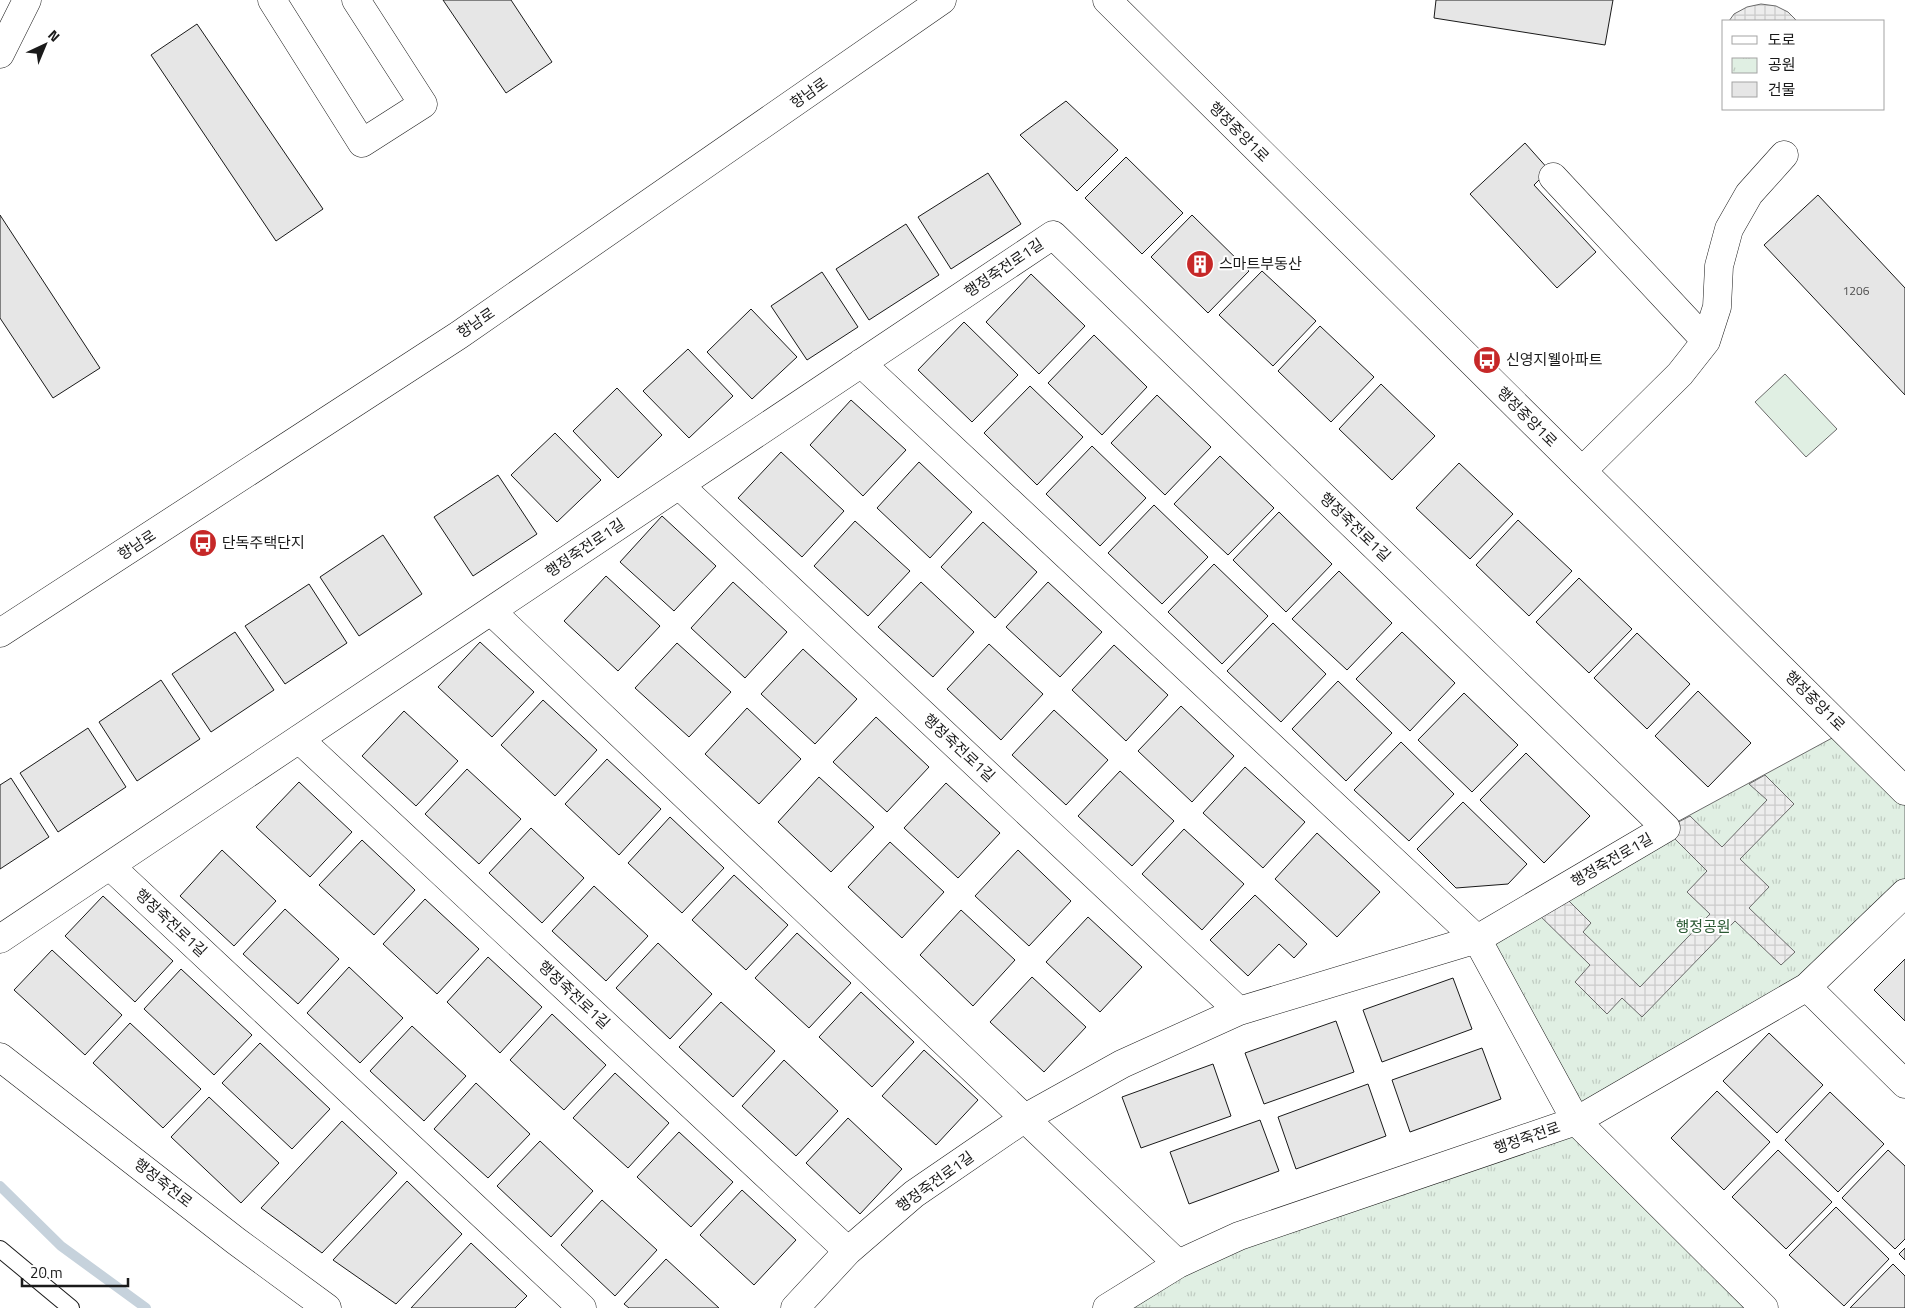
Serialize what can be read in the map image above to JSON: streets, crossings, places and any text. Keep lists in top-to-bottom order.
{
  "streets": {
    "street": [
      "향남로",
      "행정중앙1로",
      "행정죽전로1길",
      "행정죽전로"
    ]
  },
  "parks": ["행정공원"],
  "places": {
    "building": ["스마트부동산"],
    "bus stop": ["신영지웰아파트", "단독주택단지"]
  },
  "house_numbers": ["1206"],
  "legend": ["도로", "공원", "건물"],
  "scale_bar": "20 m",
  "north": "top right"
}
